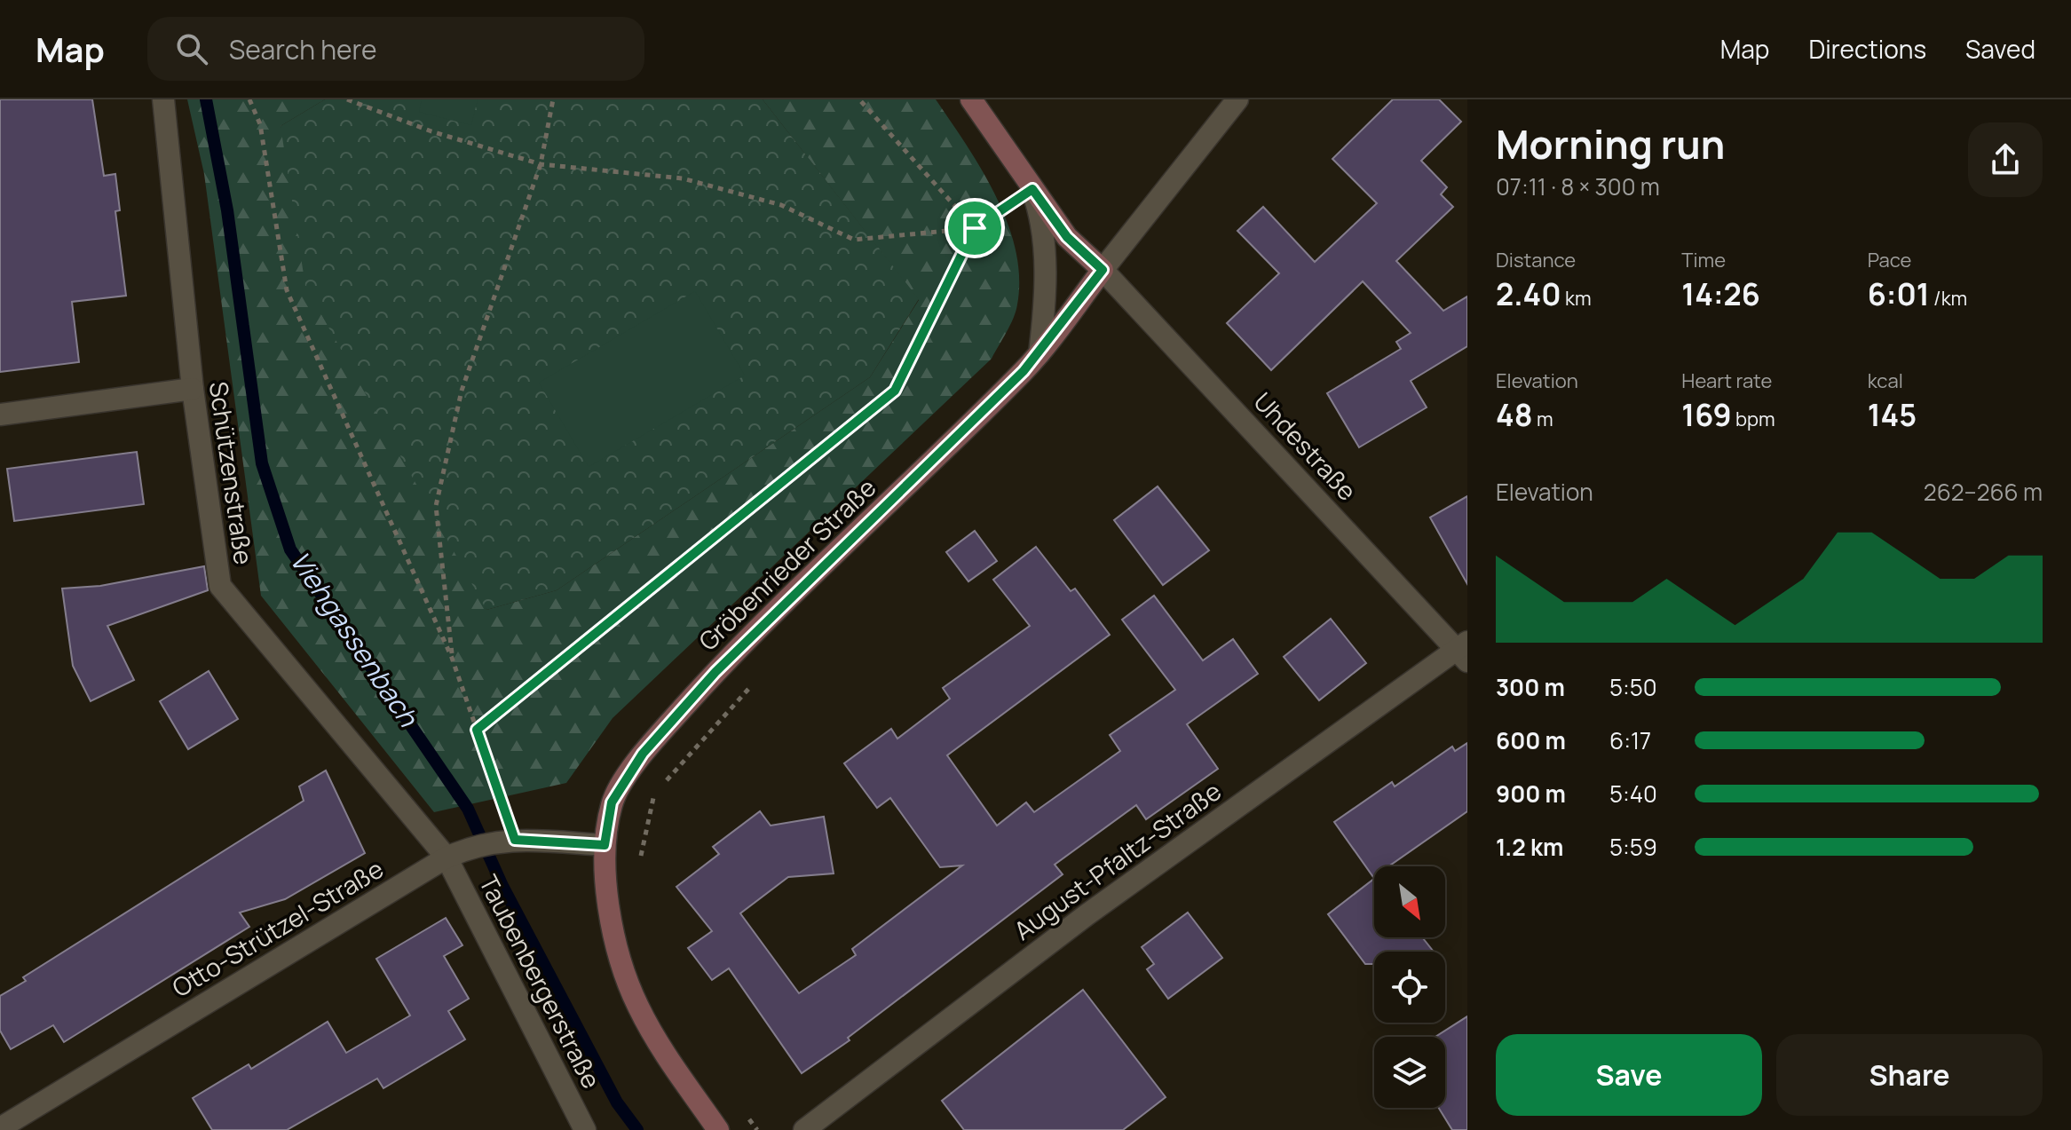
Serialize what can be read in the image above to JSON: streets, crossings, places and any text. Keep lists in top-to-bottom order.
{
  "streets": {
    "street": [
      "Uhdestraße",
      "Schützenstraße",
      "Gröbenrieder Straße",
      "August-Pfaltz-Straße",
      "Otto-Strützel-Straße",
      "Taubenbergerstraße"
    ]
  },
  "crossings": [
    ["Uhdestraße", "Gröbenrieder Straße"],
    ["Uhdestraße", "August-Pfaltz-Straße"],
    ["Schützenstraße", "Otto-Strützel-Straße"],
    ["Schützenstraße", "Taubenbergerstraße"],
    ["Gröbenrieder Straße", "Otto-Strützel-Straße"],
    ["Otto-Strützel-Straße", "Taubenbergerstraße"]
  ],
  "water": ["Viehgassenbach"],
  "north": "bottom right",
  "page": {
    "header": "Map",
    "search": "Search here",
    "nav": ["Map", "Directions", "Saved"],
    "heading": ["Morning run", "07:11 · 8 × 300 m"],
    "stats": [
      ["Distance", "2.40 km"],
      ["Time", "14:26"],
      ["Pace", "6:01 /km"],
      ["Elevation", "48 m"],
      ["Heart rate", "169 bpm"],
      ["kcal", "145"]
    ],
    "chart": ["Elevation", "262–266 m"],
    "list": [
      {
        "name": "300 m",
        "note": "5:50"
      },
      {
        "name": "600 m",
        "note": "6:17"
      },
      {
        "name": "900 m",
        "note": "5:40"
      },
      {
        "name": "1.2 km",
        "note": "5:59"
      }
    ],
    "buttons": ["Save", "Share"]
  }
}
